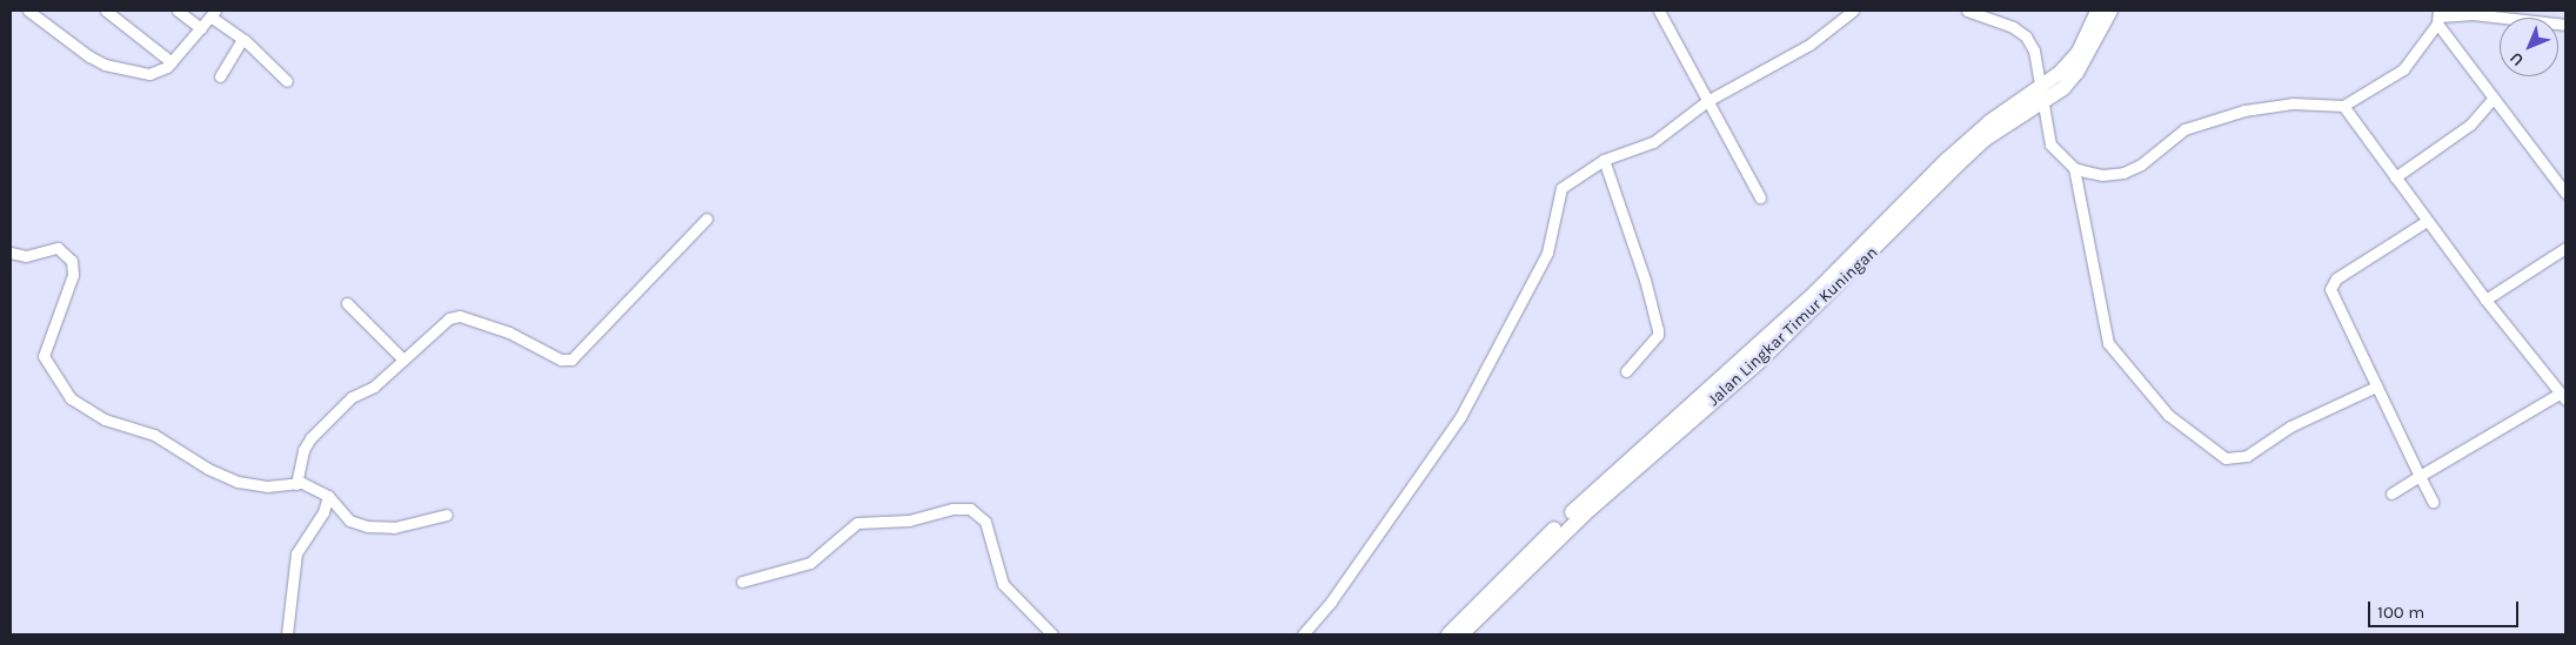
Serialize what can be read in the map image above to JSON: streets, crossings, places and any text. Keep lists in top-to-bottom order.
{
  "streets": {
    "main road": ["Jalan Lingkar Timur Kuningan"]
  },
  "scale_bar": "100 m",
  "north": "bottom left"
}
